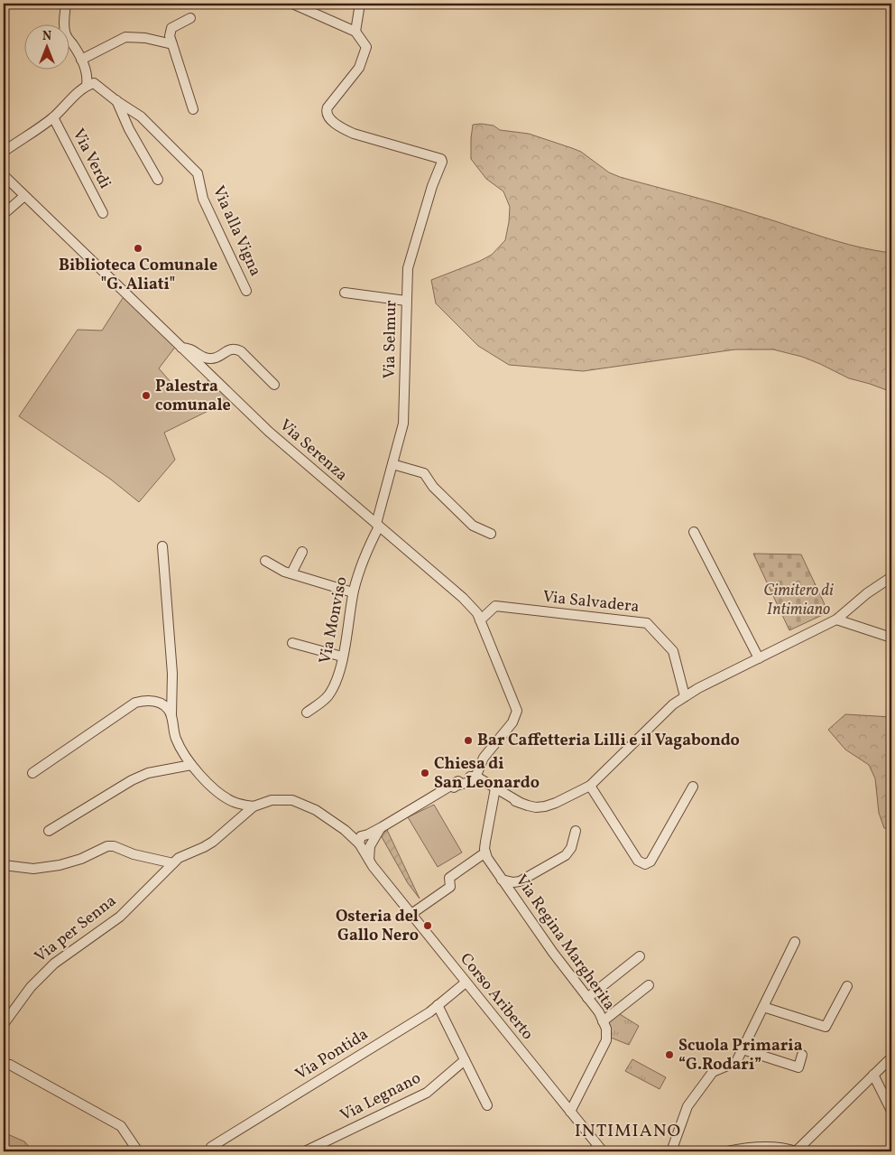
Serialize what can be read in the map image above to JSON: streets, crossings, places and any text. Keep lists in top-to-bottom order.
{
  "streets": {
    "street": [
      "Via Verdi",
      "Via alla Vigna",
      "Via Selmur",
      "Via Serenza",
      "Via Salvadera",
      "Via Monviso",
      "Via per Senna",
      "Via Regina Margherita",
      "Corso Ariberto",
      "Via Pontida",
      "Via Legnano"
    ]
  },
  "crossings": [
    ["Via Selmur", "Via Serenza"],
    ["Via Selmur", "Via Monviso"],
    ["Via Serenza", "Via Salvadera"],
    ["Via Serenza", "Via Monviso"],
    ["Via Regina Margherita", "Corso Ariberto"],
    ["Corso Ariberto", "Via Pontida"]
  ],
  "districts": ["INTIMIANO"],
  "parks": ["Cimitero di Intimiano"],
  "places": [
    "Biblioteca Comunale \"G. Aliati\"",
    "Palestra comunale",
    "Bar Caffetteria Lilli e il Vagabondo",
    "Chiesa di San Leonardo",
    "Osteria del Gallo Nero",
    "Scuola Primaria “G.Rodari”"
  ],
  "north": "top"
}
